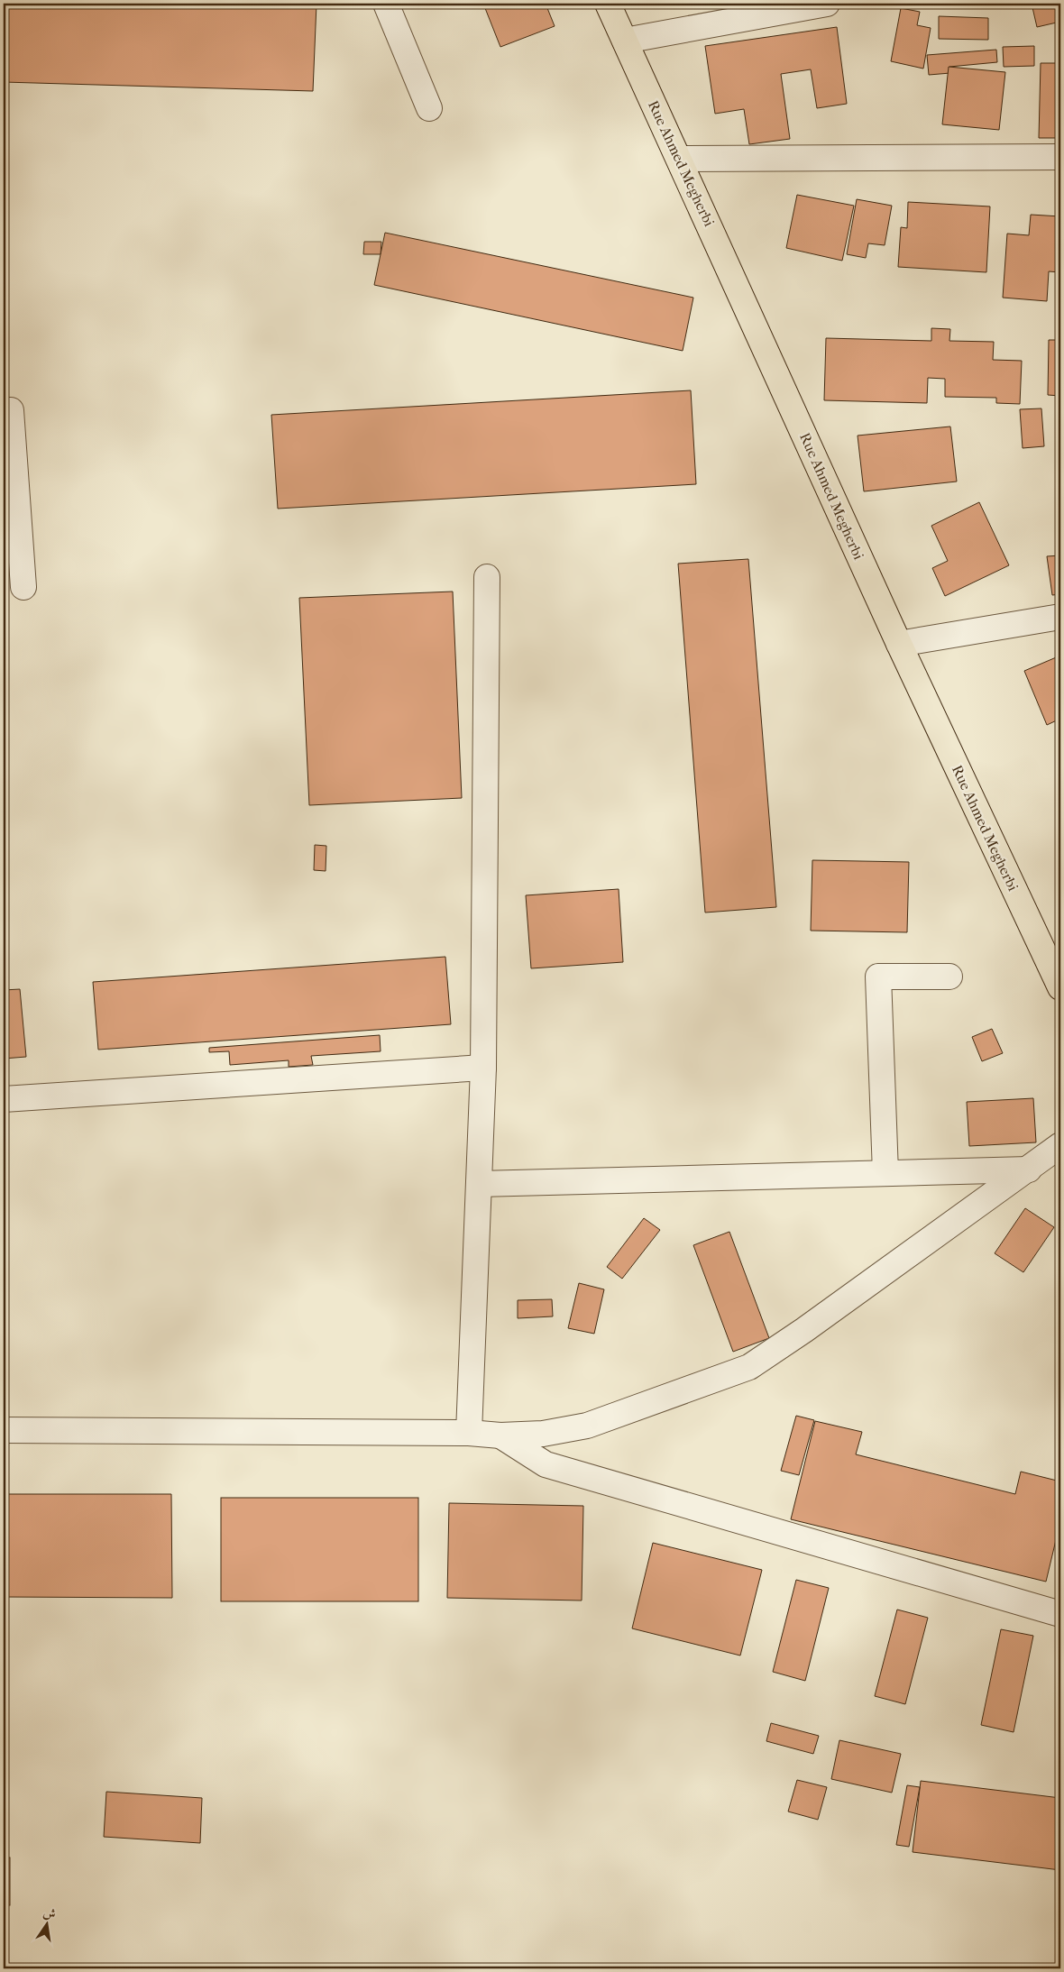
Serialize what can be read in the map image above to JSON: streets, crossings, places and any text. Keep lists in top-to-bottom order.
{
  "streets": {
    "main road": ["Rue Ahmed Megherbi"]
  },
  "north": "top"
}
